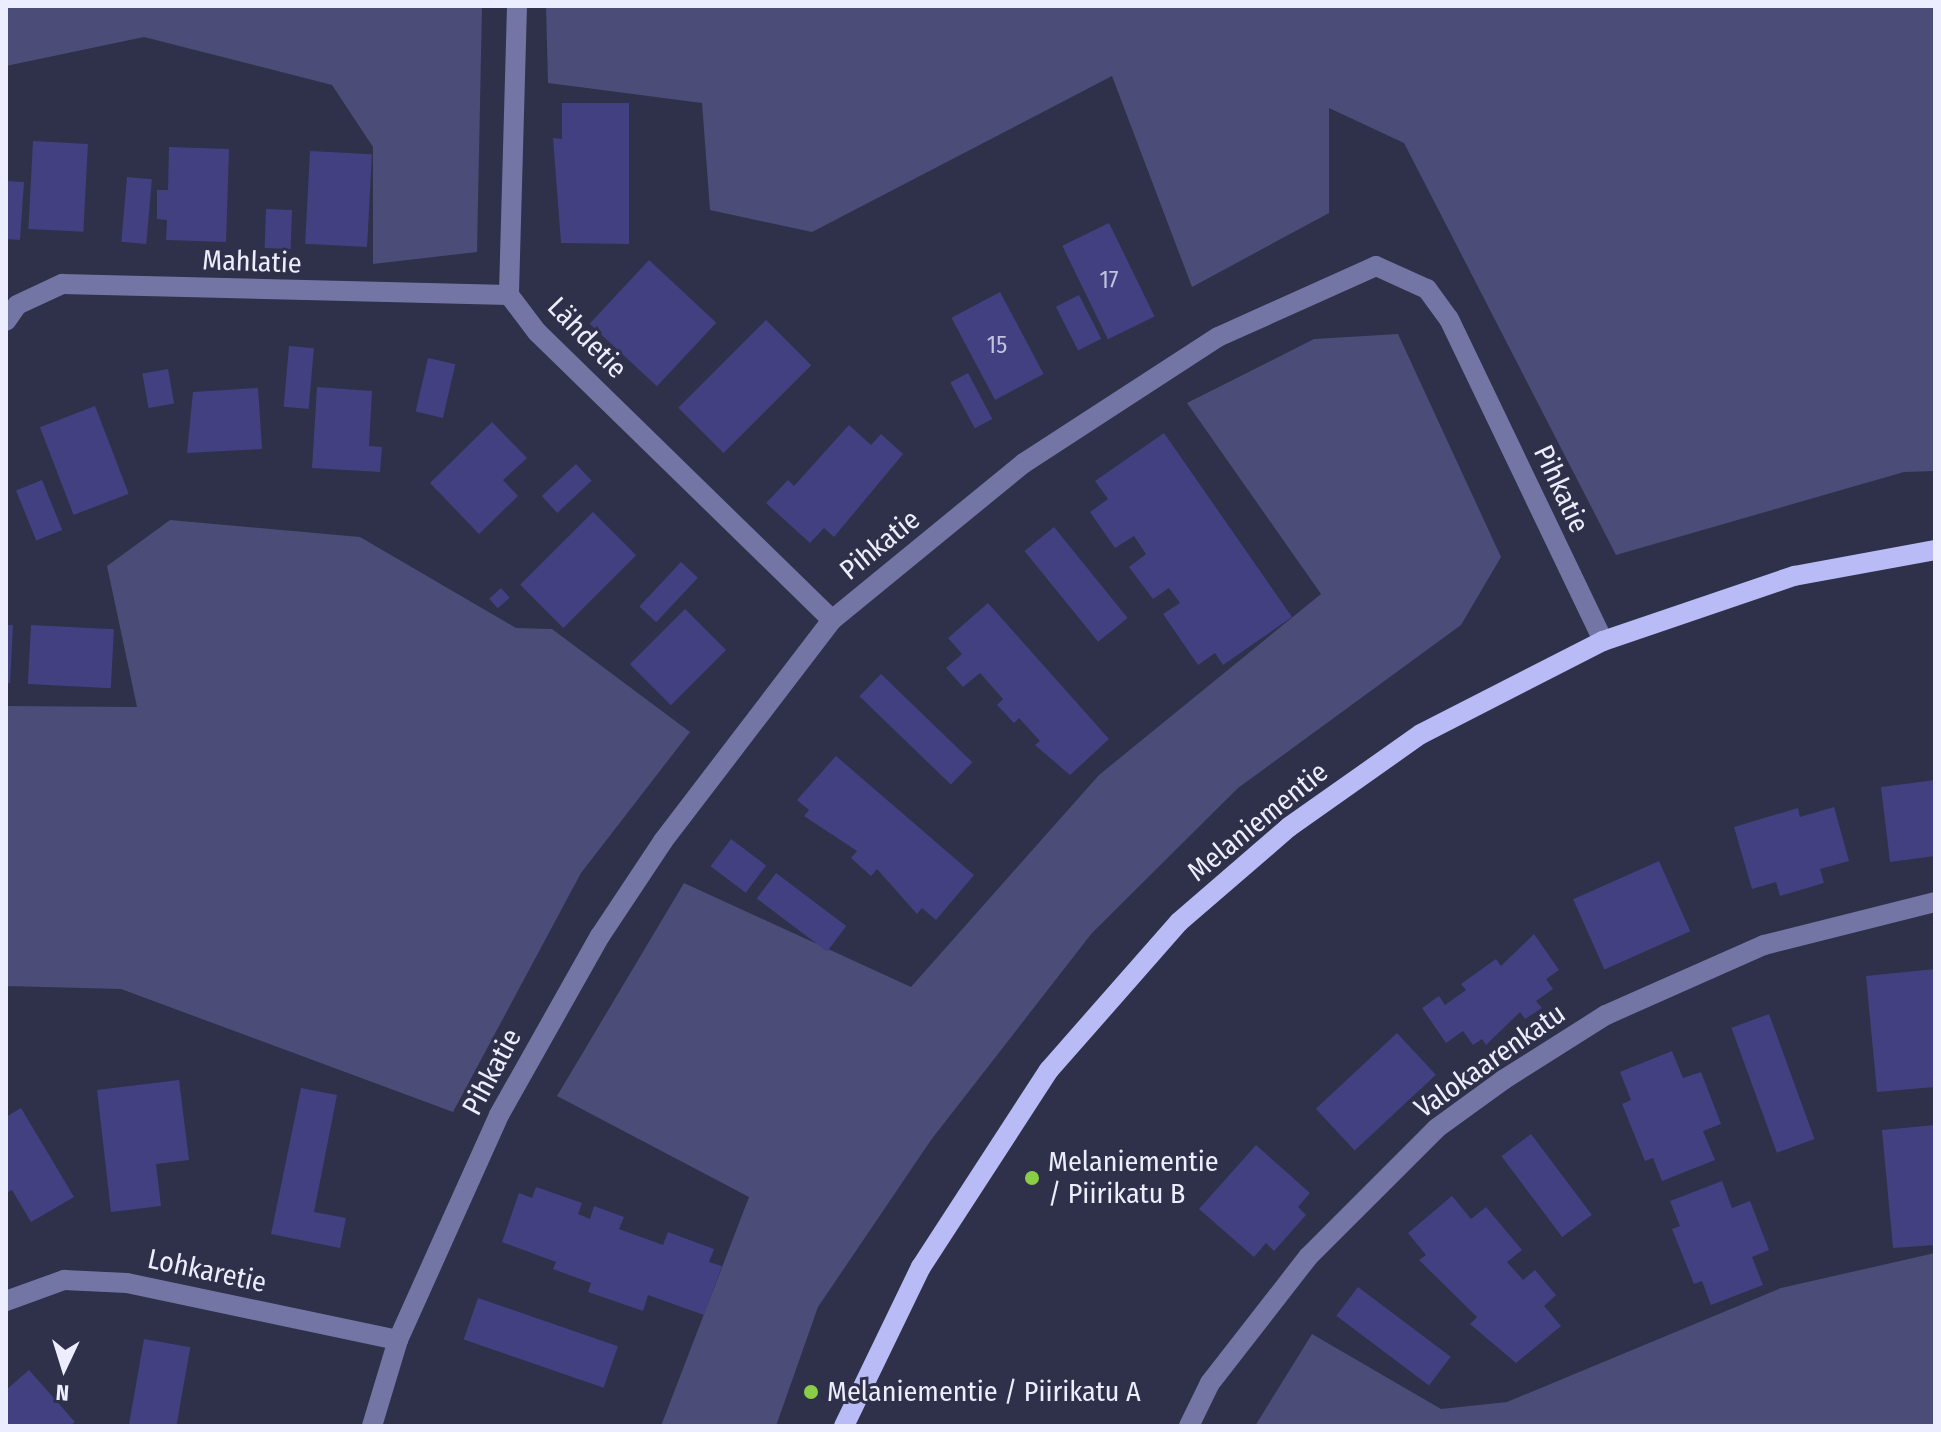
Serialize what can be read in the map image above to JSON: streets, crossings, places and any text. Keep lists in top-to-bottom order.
{
  "streets": {
    "main road": ["Melaniementie"],
    "street": [
      "Mahlatie",
      "Lähdetie",
      "Pihkatie",
      "Valokaarenkatu",
      "Lohkaretie"
    ]
  },
  "crossings": [
    ["Mahlatie", "Lähdetie"],
    ["Lähdetie", "Pihkatie"],
    ["Pihkatie", "Melaniementie"],
    ["Pihkatie", "Lohkaretie"]
  ],
  "places": ["Melaniementie / Piirikatu B", "Melaniementie / Piirikatu A"],
  "house_numbers": ["17", "15"],
  "north": "bottom"
}
